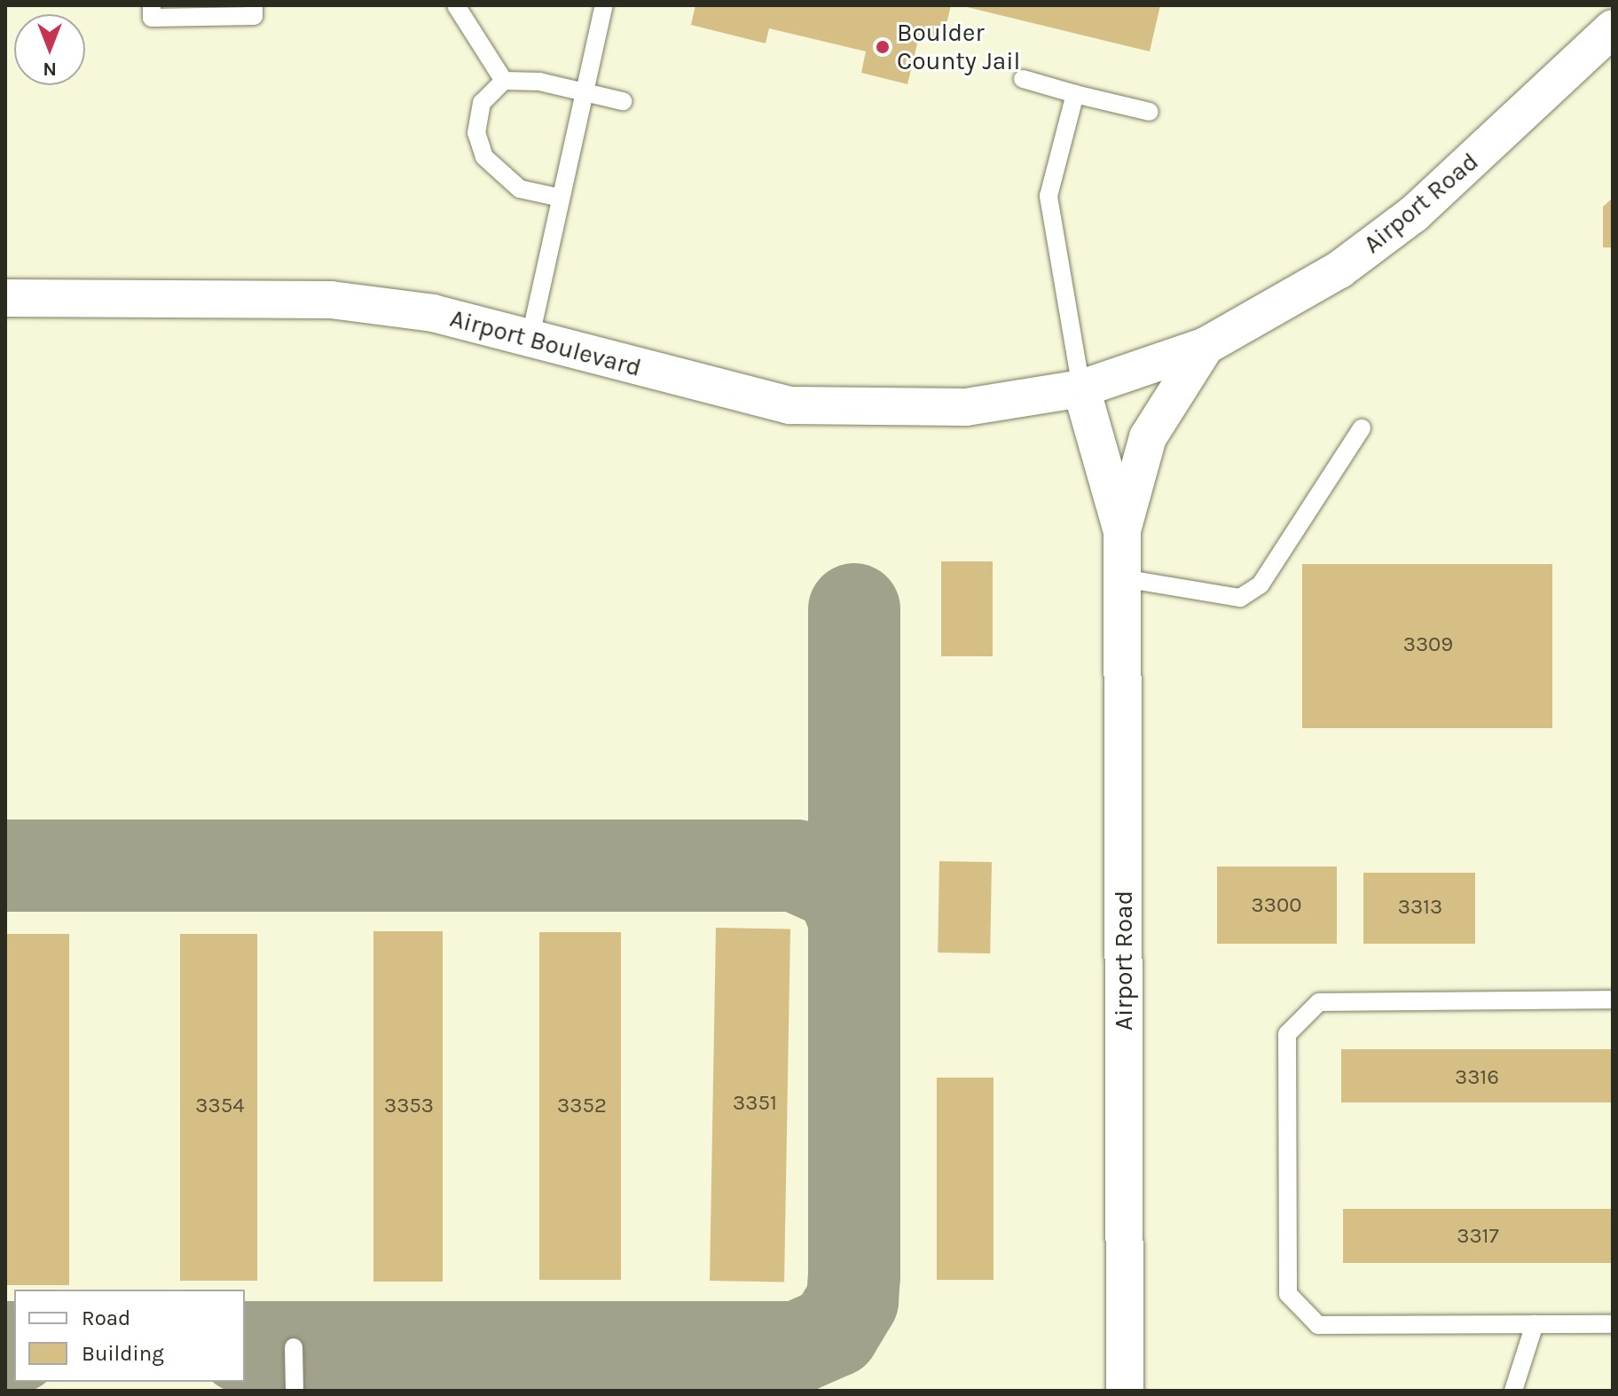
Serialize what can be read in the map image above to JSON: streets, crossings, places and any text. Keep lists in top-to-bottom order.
{
  "streets": {
    "street": ["Airport Road", "Airport Boulevard"]
  },
  "crossings": [
    ["Airport Road", "Airport Boulevard"]
  ],
  "places": ["Boulder County Jail"],
  "house_numbers": [
    "3309",
    "3300",
    "3313",
    "3316",
    "3351",
    "3354",
    "3353",
    "3352",
    "3317"
  ],
  "legend": ["Road", "Building"],
  "north": "bottom"
}
